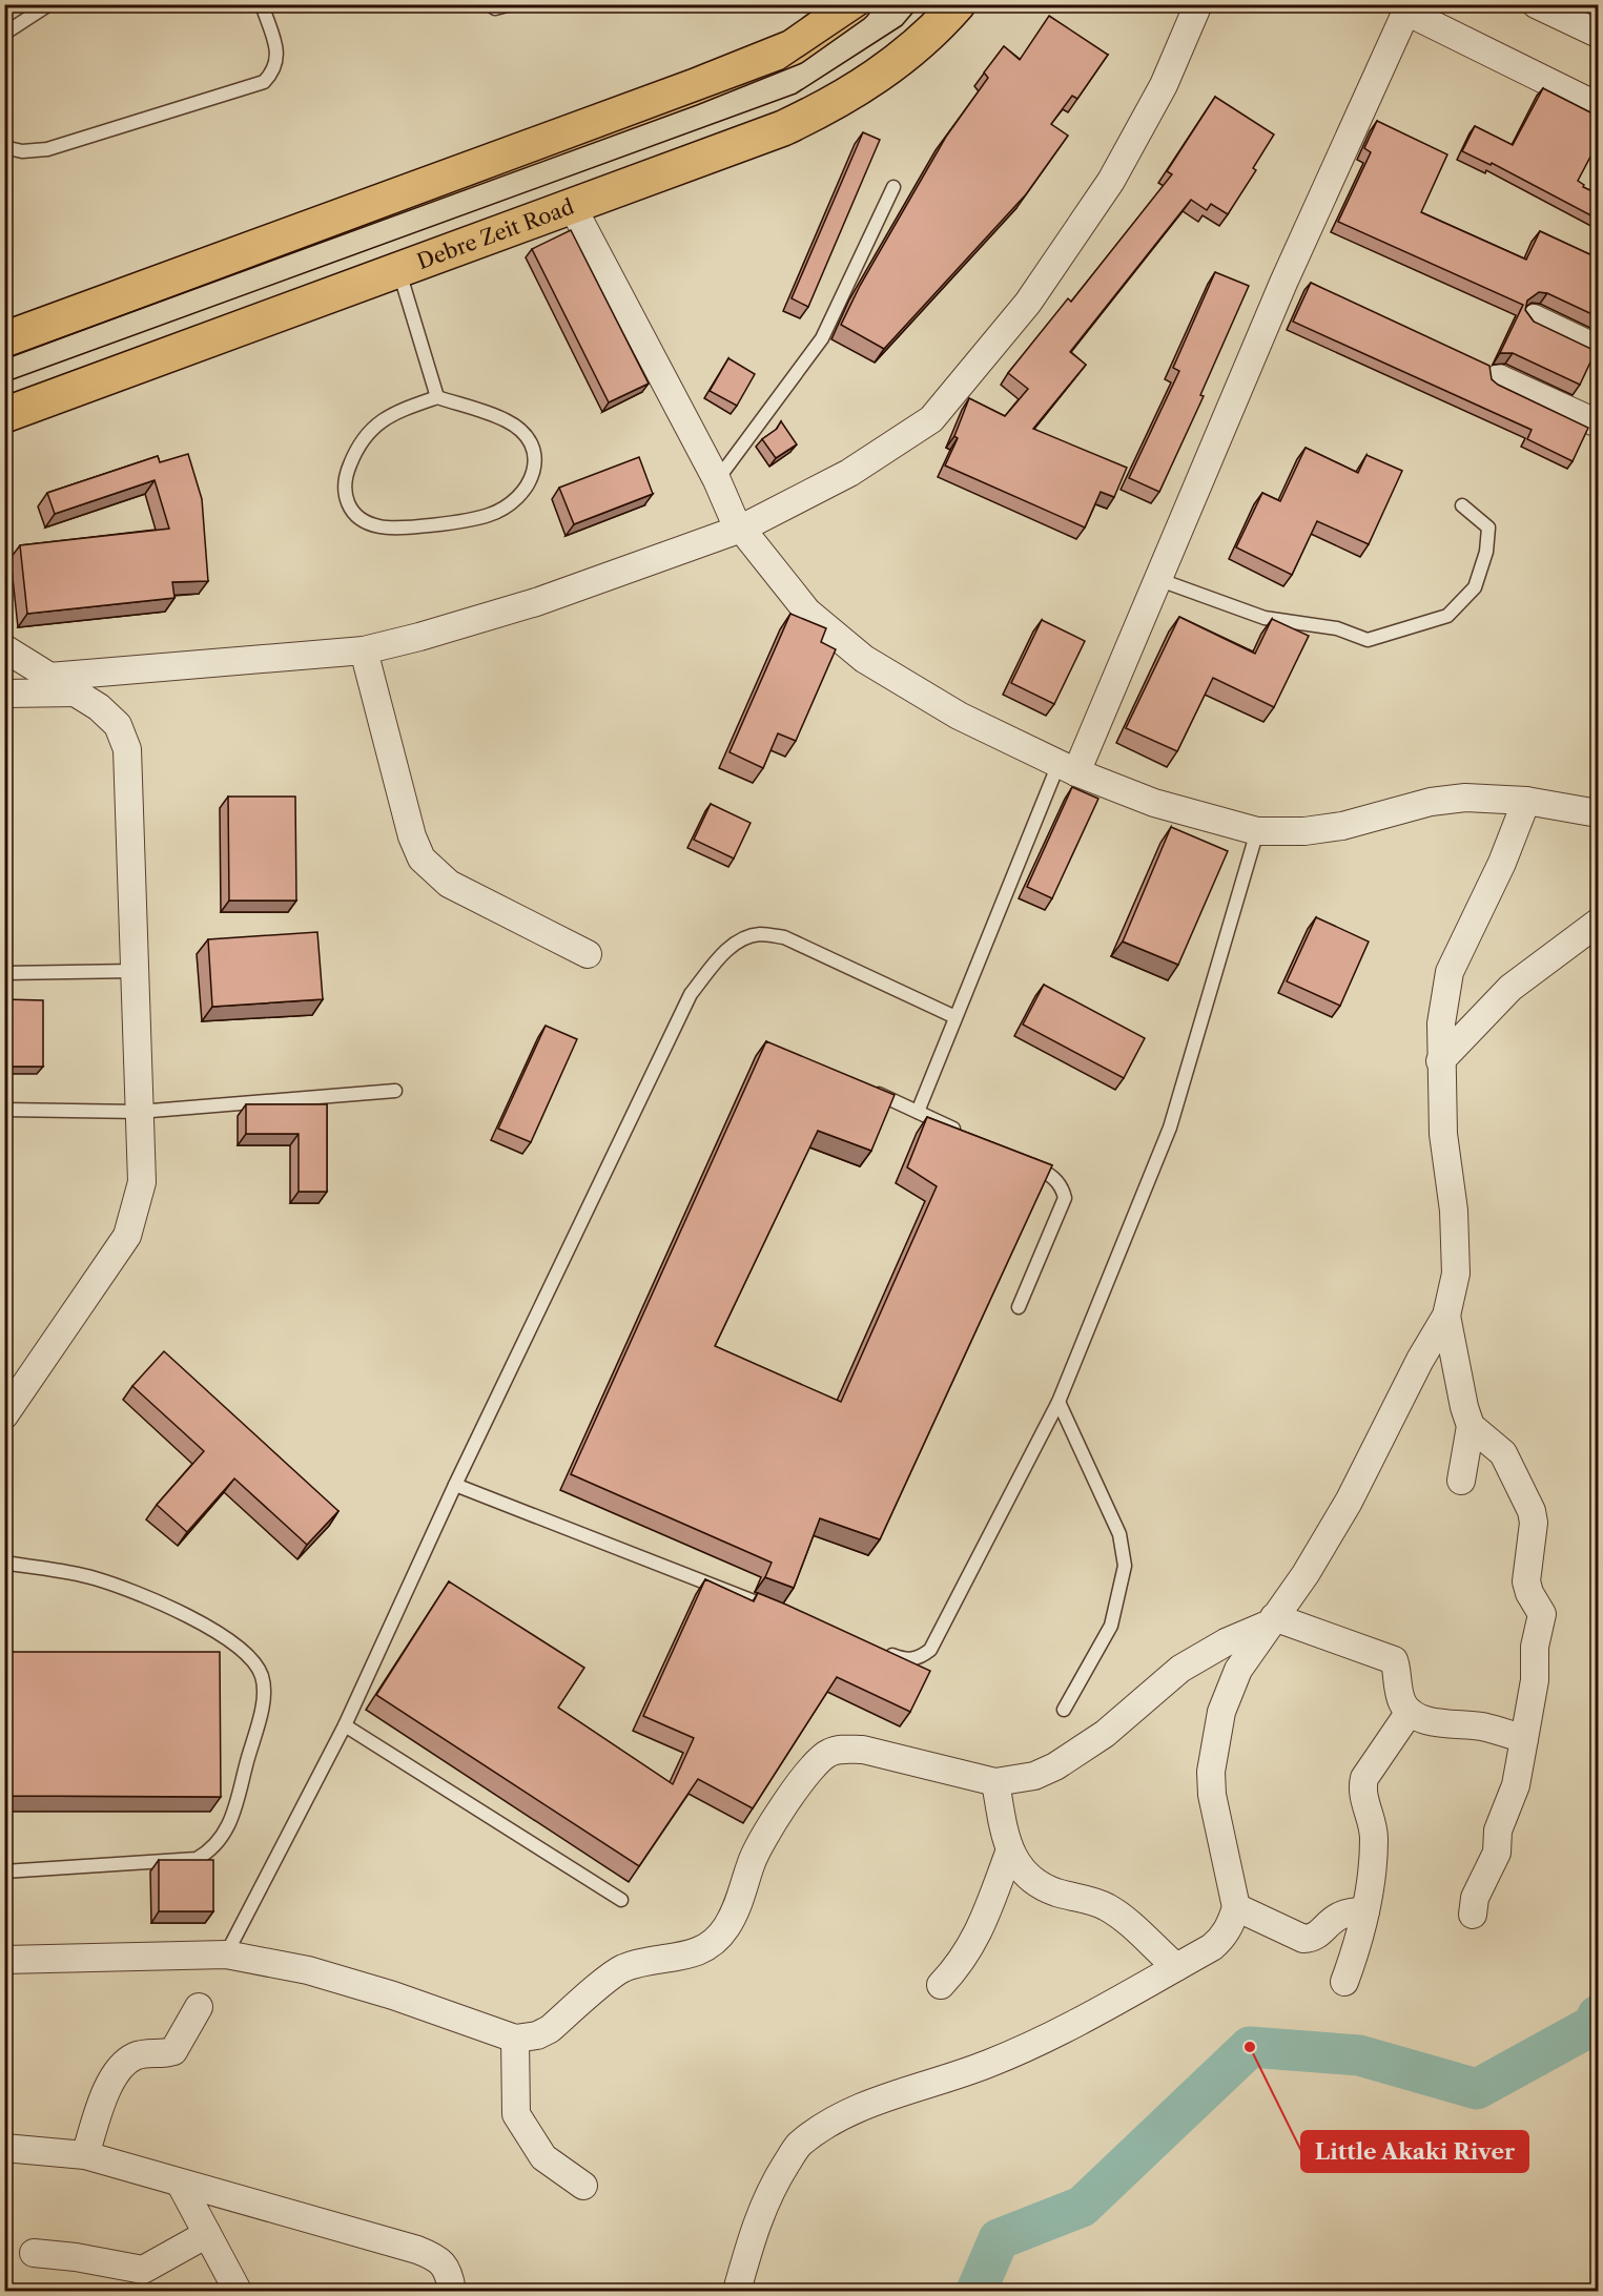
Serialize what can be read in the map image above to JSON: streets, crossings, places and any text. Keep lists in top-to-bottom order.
{
  "streets": {
    "main road": ["Debre Zeit Road"]
  },
  "places": ["Little Akaki River"]
}
